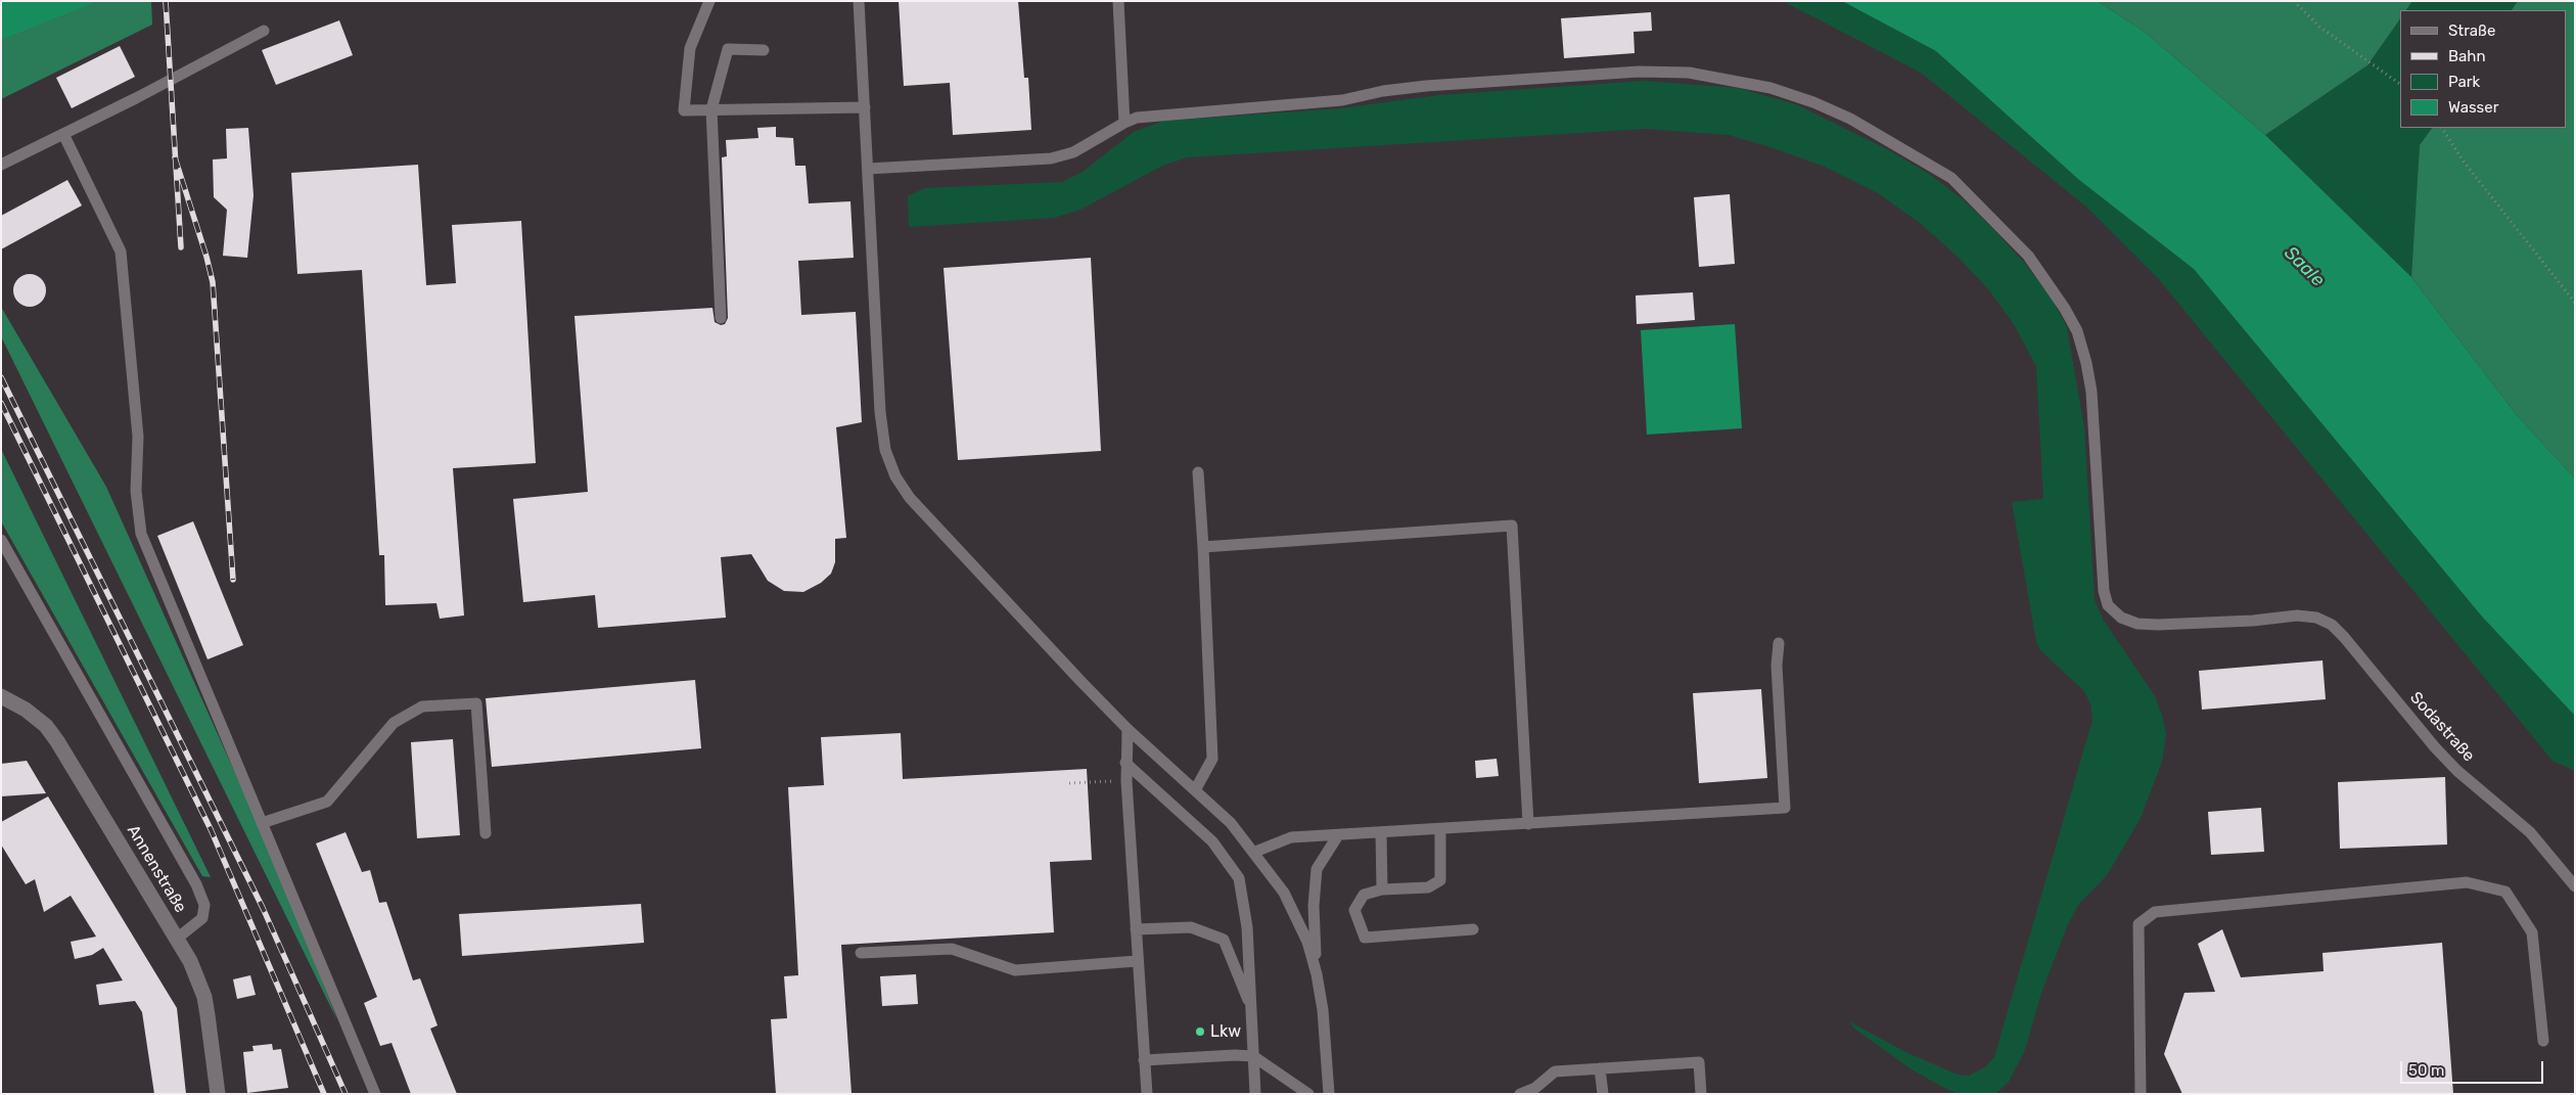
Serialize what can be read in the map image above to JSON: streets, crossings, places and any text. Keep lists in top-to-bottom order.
{
  "streets": {
    "main road": ["Annenstraße"],
    "lane": ["Sodastraße"]
  },
  "water": ["Saale"],
  "places": ["Lkw"],
  "legend": [
    "Straße",
    "Bahn",
    "Park",
    "Wasser"
  ],
  "scale_bar": "50 m"
}
